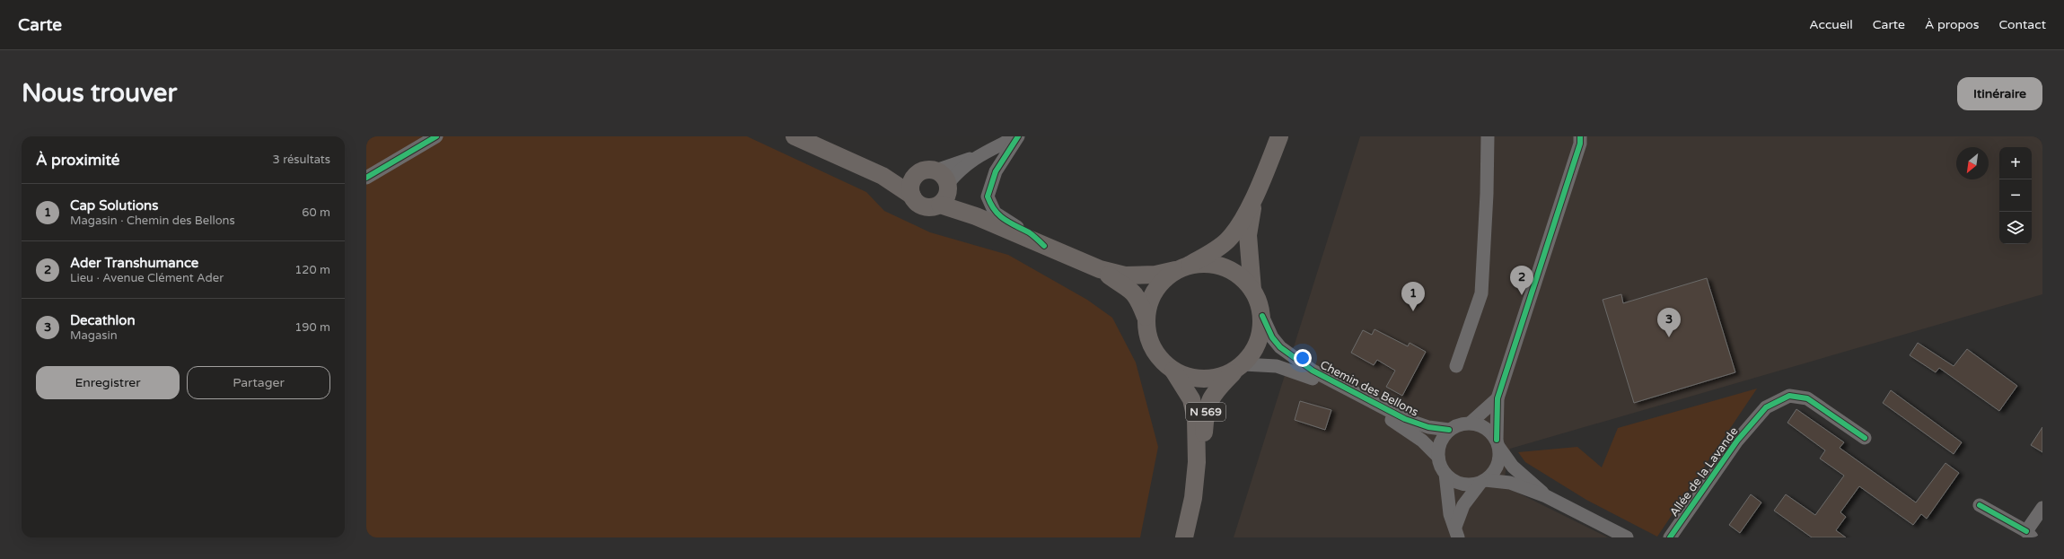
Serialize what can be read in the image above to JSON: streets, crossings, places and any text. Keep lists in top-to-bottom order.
{
  "streets": {
    "main road": ["N 569"],
    "street": ["Chemin des Bellons", "Allée de la Lavande"]
  },
  "crossings": [
    ["Chemin des Bellons", "N 569"]
  ],
  "north": "bottom left",
  "page": {
    "header": "Carte",
    "nav": [
      "Accueil",
      "Carte",
      "À propos",
      "Contact"
    ],
    "buttons": [
      "Itinéraire",
      ["Enregistrer", "Partager"]
    ],
    "title": "Nous trouver",
    "heading": ["À proximité", "3 résultats"],
    "map_buttons": ["+", "−"],
    "list": [
      {
        "mark": "1",
        "name": "Cap Solutions",
        "note": "Magasin · Chemin des Bellons",
        "value": "60 m"
      },
      {
        "mark": "2",
        "name": "Ader Transhumance",
        "note": "Lieu · Avenue Clément Ader",
        "value": "120 m"
      },
      {
        "mark": "3",
        "name": "Decathlon",
        "note": "Magasin",
        "value": "190 m"
      }
    ],
    "pins": ["2", "1", "3"]
  }
}
